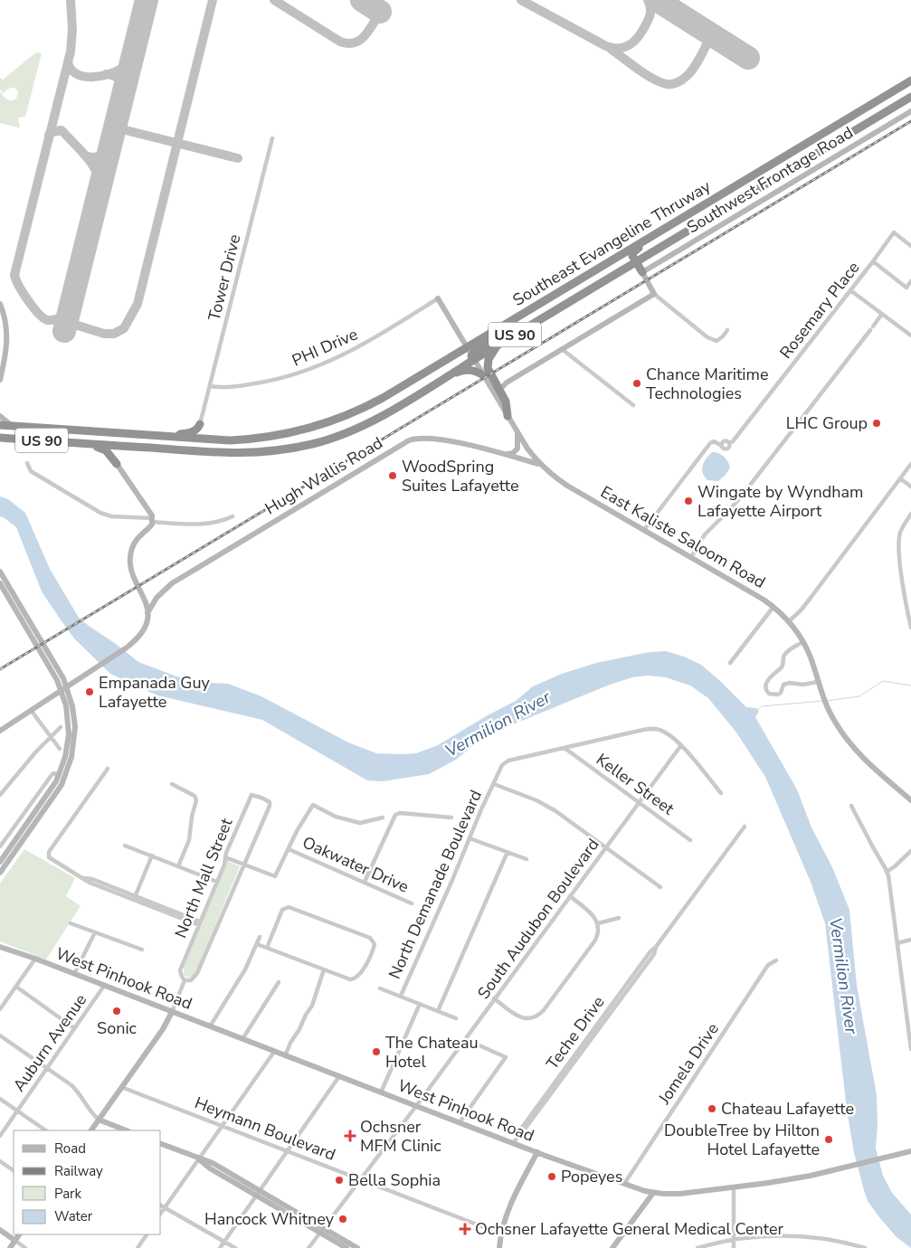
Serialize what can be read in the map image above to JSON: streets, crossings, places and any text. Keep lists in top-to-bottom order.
{
  "streets": {
    "highway": ["Southeast Evangeline Thruway", "US 90"],
    "main road": [
      "Southwest Frontage Road",
      "Hugh Wallis Road",
      "East Kaliste Saloom Road",
      "West Pinhook Road"
    ],
    "street": [
      "Tower Drive",
      "Rosemary Place",
      "PHI Drive",
      "Keller Street",
      "Oakwater Drive",
      "North Mall Street",
      "North Demanade Boulevard",
      "South Audubon Boulevard",
      "Teche Drive",
      "Auburn Avenue",
      "Jomela Drive",
      "Heymann Boulevard"
    ]
  },
  "crossings": [
    ["Southeast Evangeline Thruway", "US 90"],
    ["Southeast Evangeline Thruway", "East Kaliste Saloom Road"],
    ["Tower Drive", "PHI Drive"],
    ["Rosemary Place", "East Kaliste Saloom Road"],
    ["US 90", "East Kaliste Saloom Road"],
    ["PHI Drive", "East Kaliste Saloom Road"],
    ["Hugh Wallis Road", "East Kaliste Saloom Road"],
    ["Keller Street", "North Demanade Boulevard"],
    ["Keller Street", "South Audubon Boulevard"],
    ["North Demanade Boulevard", "South Audubon Boulevard"],
    ["South Audubon Boulevard", "West Pinhook Road"],
    ["South Audubon Boulevard", "Heymann Boulevard"],
    ["West Pinhook Road", "Teche Drive"],
    ["West Pinhook Road", "Auburn Avenue"],
    ["West Pinhook Road", "Jomela Drive"]
  ],
  "water": ["Vermilion River"],
  "places": {
    "other": [
      "Chance Maritime Technologies",
      "LHC Group",
      "WoodSpring Suites Lafayette",
      "Wingate by Wyndham Lafayette Airport",
      "Empanada Guy Lafayette",
      "Sonic",
      "The Chateau Hotel",
      "Chateau Lafayette",
      "DoubleTree by Hilton Hotel Lafayette",
      "Popeyes",
      "Bella Sophia",
      "Hancock Whitney"
    ],
    "health": ["Ochsner MFM Clinic", "Ochsner Lafayette General Medical Center"]
  },
  "legend": [
    "Road",
    "Railway",
    "Park",
    "Water"
  ]
}
